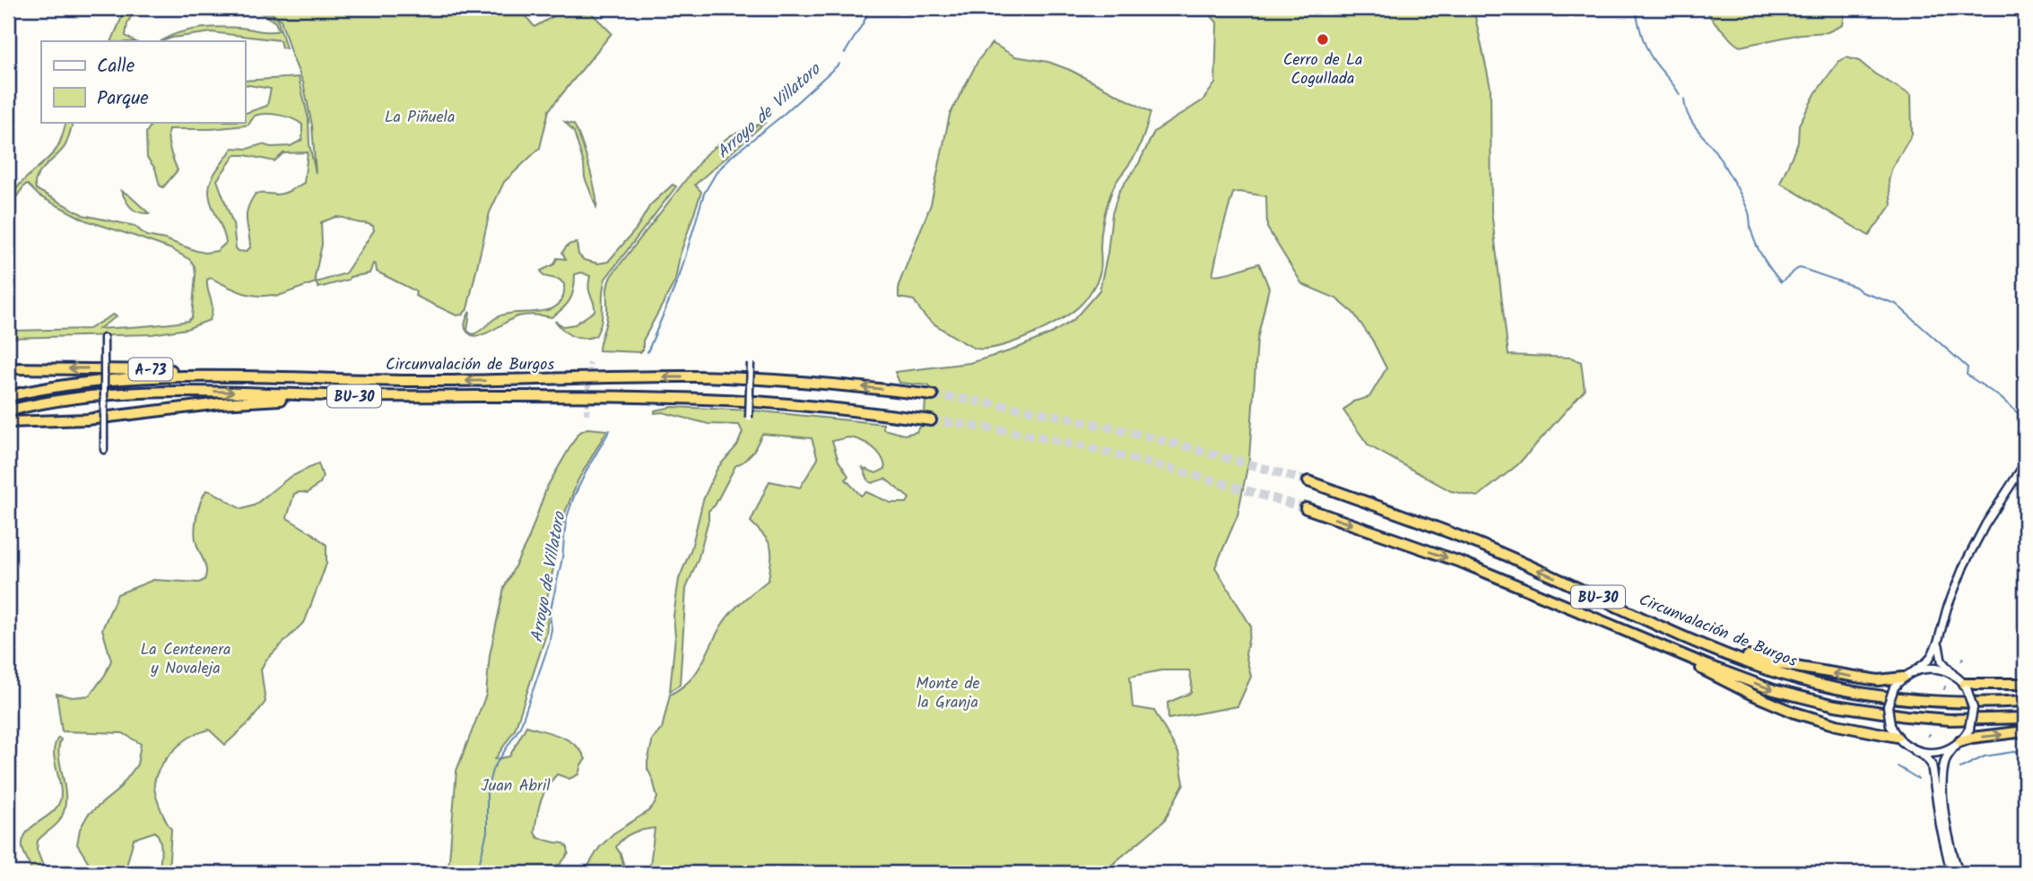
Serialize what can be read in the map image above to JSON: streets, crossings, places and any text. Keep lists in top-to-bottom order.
{
  "streets": {
    "highway": ["Circunvalación de Burgos", "A-73", "BU-30"]
  },
  "crossings": [
    ["Circunvalación de Burgos", "A-73"]
  ],
  "water": ["Arroyo de Villatoro"],
  "parks": [
    "La Piñuela",
    "La Centenera y Novaleja",
    "Monte de la Granja",
    "Juan Abril"
  ],
  "places": ["Cerro de La Cogullada"],
  "legend": ["Calle", "Parque"]
}
